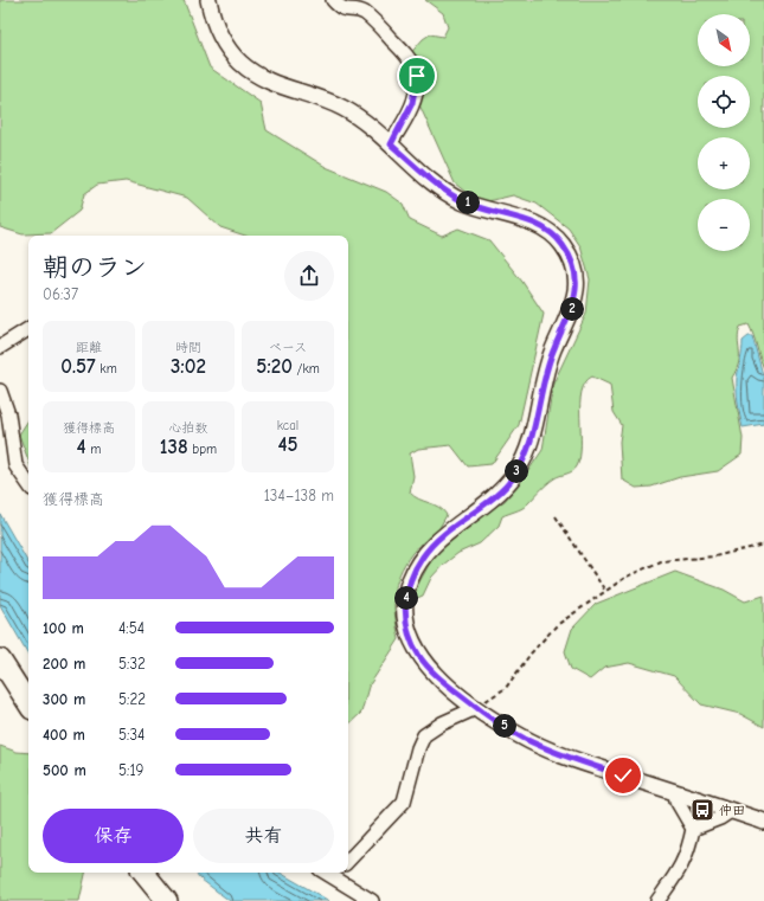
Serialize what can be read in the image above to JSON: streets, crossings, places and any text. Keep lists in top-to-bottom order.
{
  "places": {
    "bus stop": ["仲田"]
  },
  "north": "bottom right",
  "page": {
    "map_buttons": ["+", "−"],
    "pins": [
      "1",
      "2",
      "3",
      "4",
      "5"
    ],
    "heading": ["朝のラン", "06:37"],
    "stats": [
      ["距離", "0.57 km"],
      ["時間", "3:02"],
      ["ペース", "5:20 /km"],
      ["獲得標高", "4 m"],
      ["心拍数", "138 bpm"],
      ["kcal", "45"]
    ],
    "chart": ["獲得標高", "134–138 m"],
    "list": [
      {
        "name": "100 m",
        "note": "4:54"
      },
      {
        "name": "200 m",
        "note": "5:32"
      },
      {
        "name": "300 m",
        "note": "5:22"
      },
      {
        "name": "400 m",
        "note": "5:34"
      },
      {
        "name": "500 m",
        "note": "5:19"
      }
    ],
    "buttons": ["保存", "共有"]
  }
}
